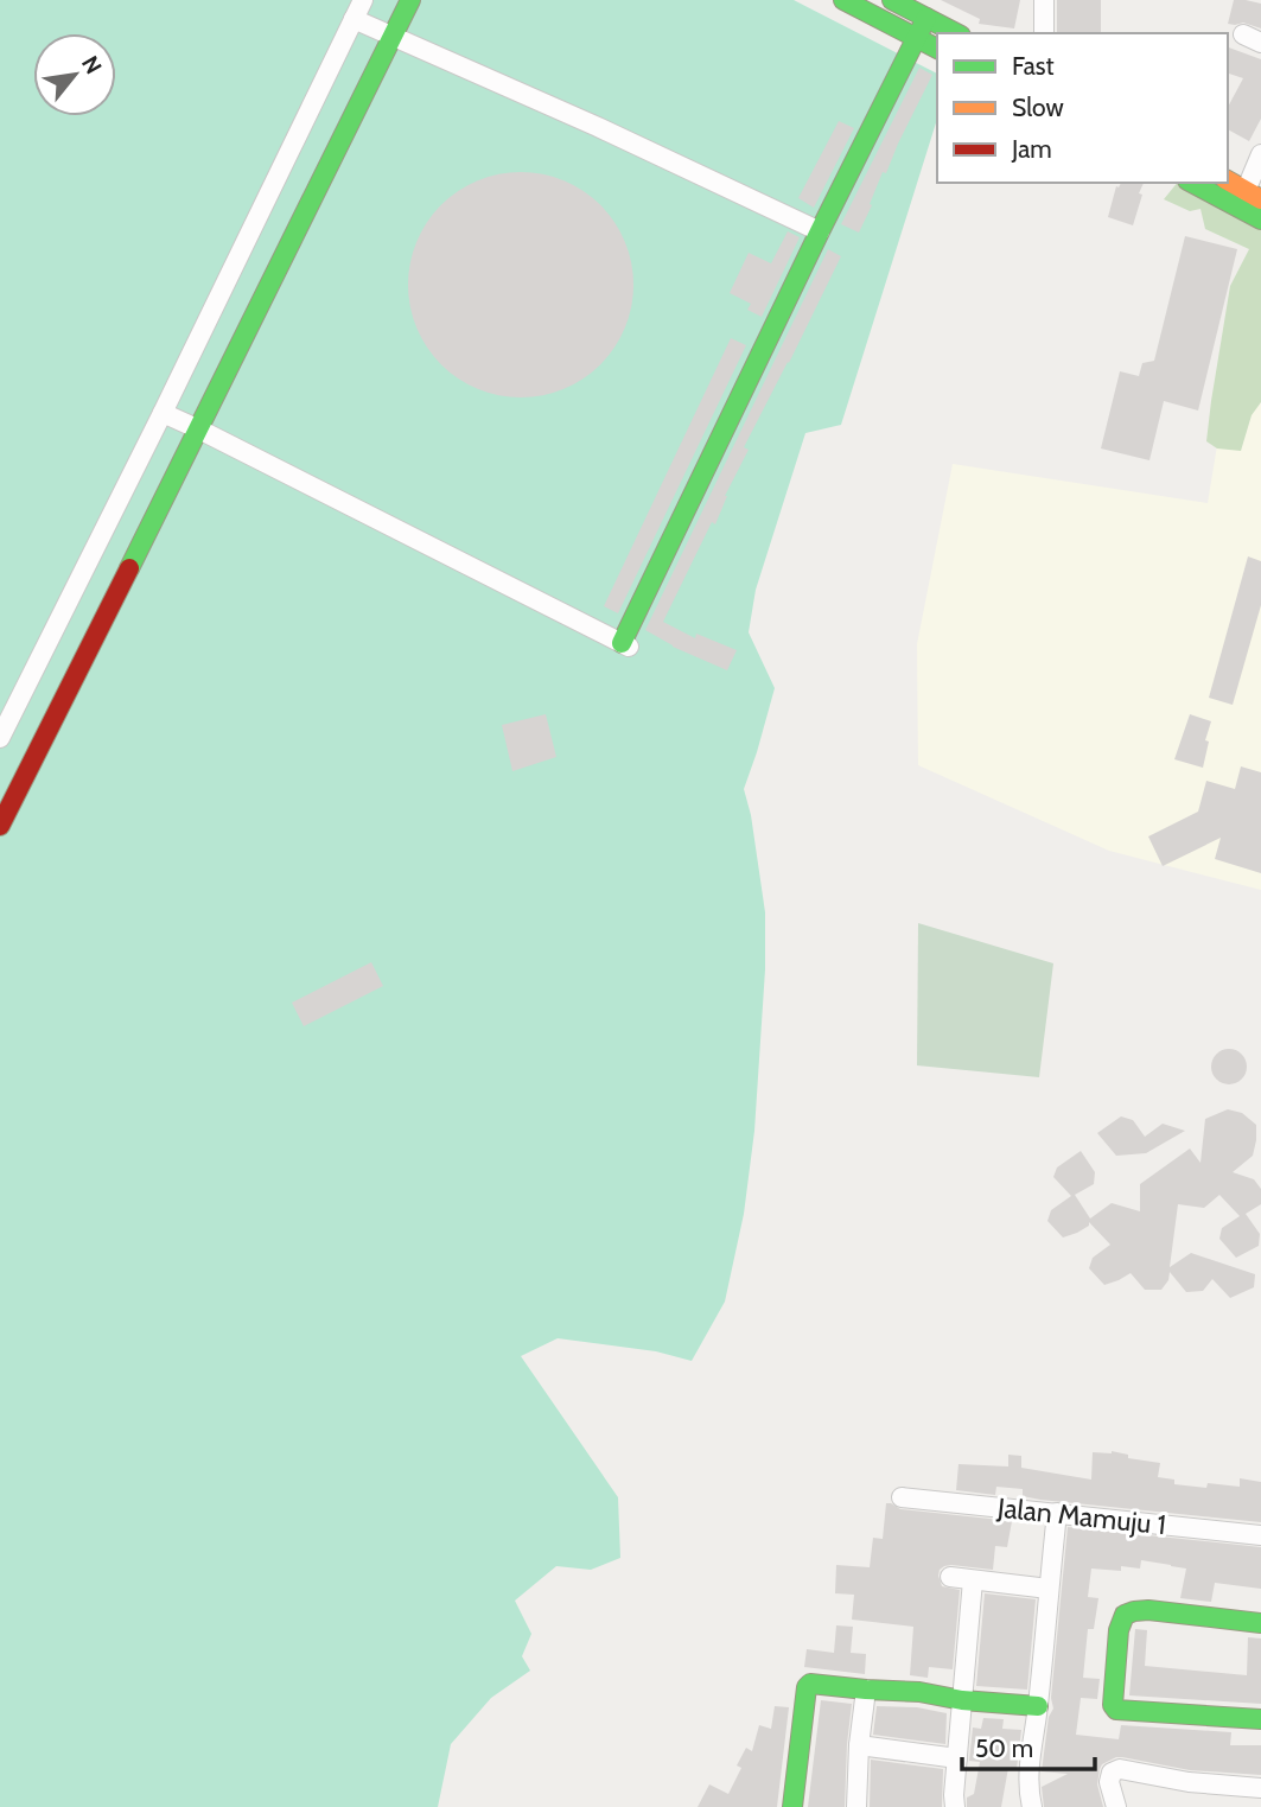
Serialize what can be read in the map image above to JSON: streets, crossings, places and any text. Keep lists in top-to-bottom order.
{
  "streets": {
    "street": ["Jalan Mamuju 1"]
  },
  "legend": ["Fast", "Slow", "Jam"],
  "scale_bar": "50 m",
  "north": "top right"
}
